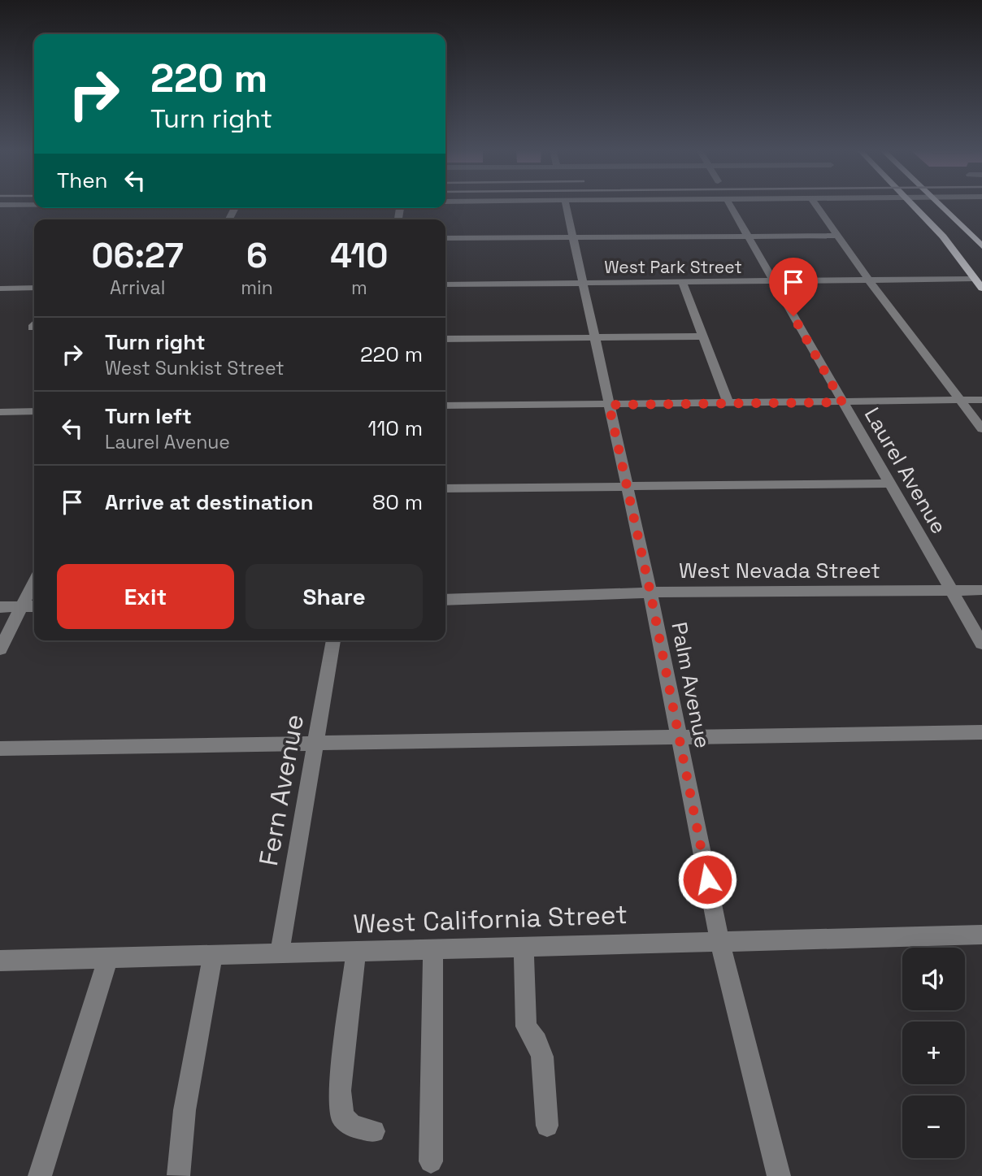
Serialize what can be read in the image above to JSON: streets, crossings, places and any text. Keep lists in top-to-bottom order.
{
  "streets": {
    "street": [
      "West Park Street",
      "Laurel Avenue",
      "West Nevada Street",
      "Palm Avenue",
      "Fern Avenue",
      "West California Street"
    ]
  },
  "crossings": [
    ["West Park Street", "Laurel Avenue"],
    ["West Park Street", "Palm Avenue"],
    ["Laurel Avenue", "West Nevada Street"],
    ["West Nevada Street", "Palm Avenue"],
    ["Palm Avenue", "West California Street"],
    ["Fern Avenue", "West California Street"]
  ],
  "page": {
    "turn": ["220 m", "Turn right"],
    "then": "Then",
    "eta": [
      "06:27",
      "Arrival",
      "6",
      "min",
      "410",
      "m"
    ],
    "list": [
      {
        "name": "Turn right",
        "note": "West Sunkist Street",
        "value": "220 m"
      },
      {
        "name": "Turn left",
        "note": "Laurel Avenue",
        "value": "110 m"
      },
      {
        "name": "Arrive at destination",
        "value": "80 m"
      }
    ],
    "buttons": ["Exit", "Share"],
    "map_buttons": ["+", "−"]
  }
}
